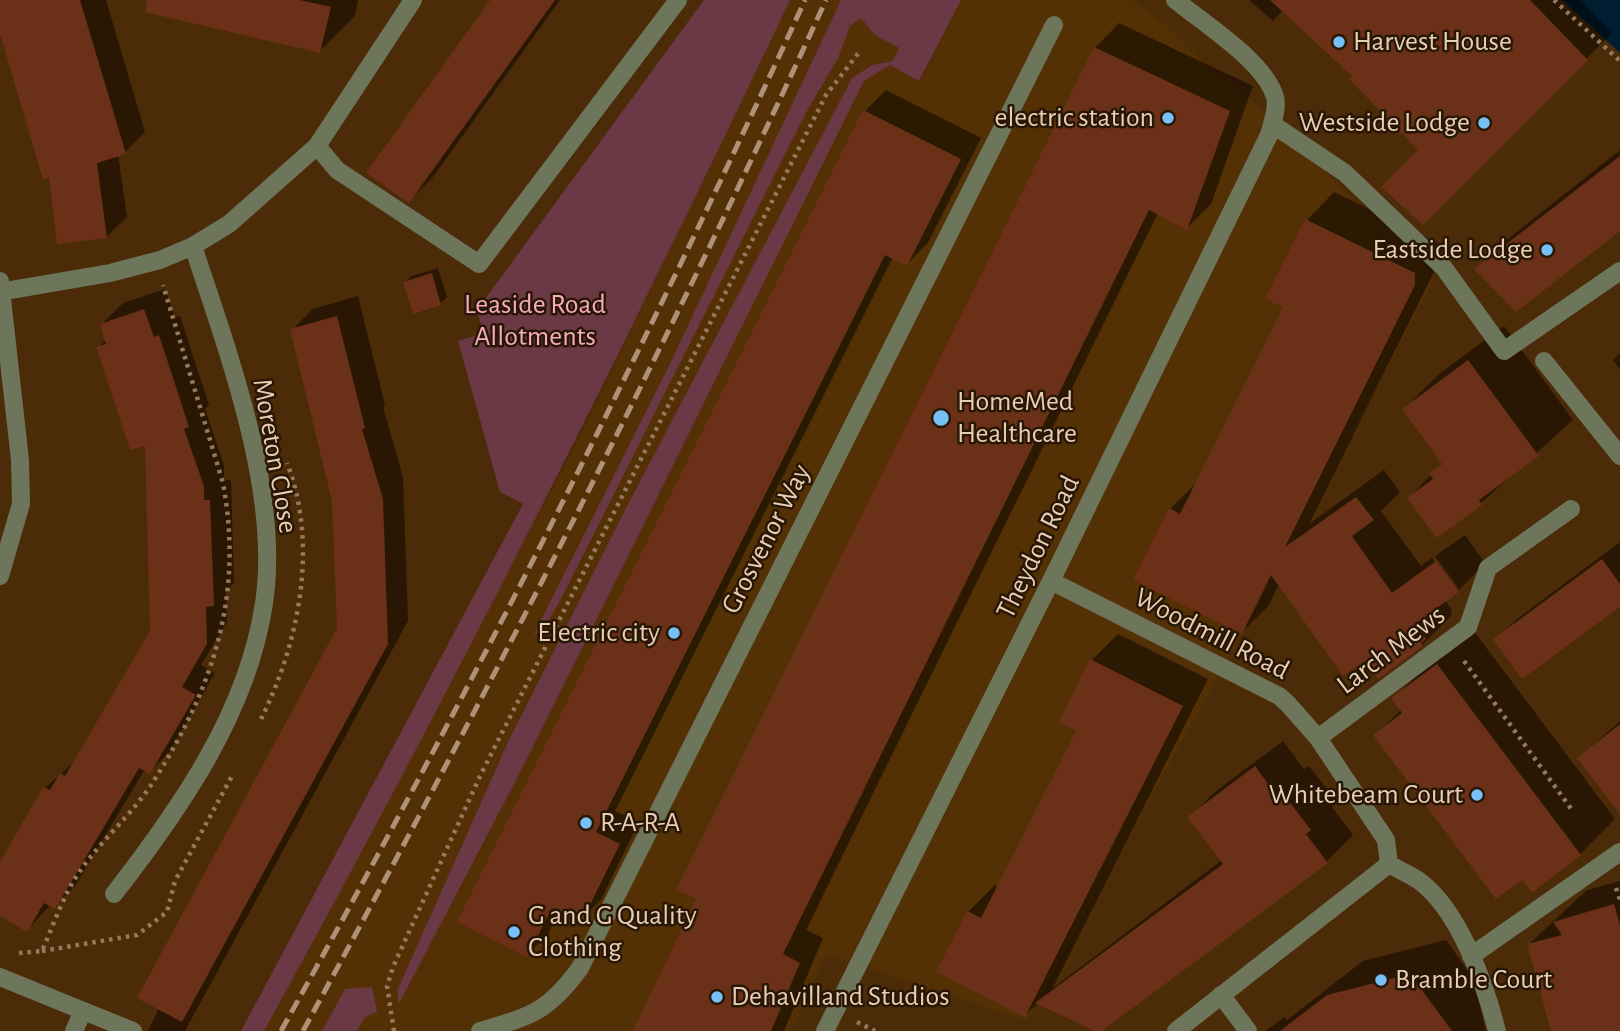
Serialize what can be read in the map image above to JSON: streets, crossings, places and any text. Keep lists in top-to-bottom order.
{
  "streets": {
    "street": [
      "Moreton Close",
      "Grosvenor Way",
      "Theydon Road",
      "Woodmill Road",
      "Larch Mews"
    ]
  },
  "crossings": [
    ["Theydon Road", "Woodmill Road"],
    ["Woodmill Road", "Larch Mews"]
  ],
  "parks": ["Leaside Road Allotments"],
  "places": [
    "Harvest House",
    "electric station",
    "Westside Lodge",
    "Eastside Lodge",
    "HomeMed Healthcare",
    "Electric city",
    "Whitebeam Court",
    "R-A-R-A",
    "G and G Quality Clothing",
    "Bramble Court",
    "Dehavilland Studios"
  ]
}
